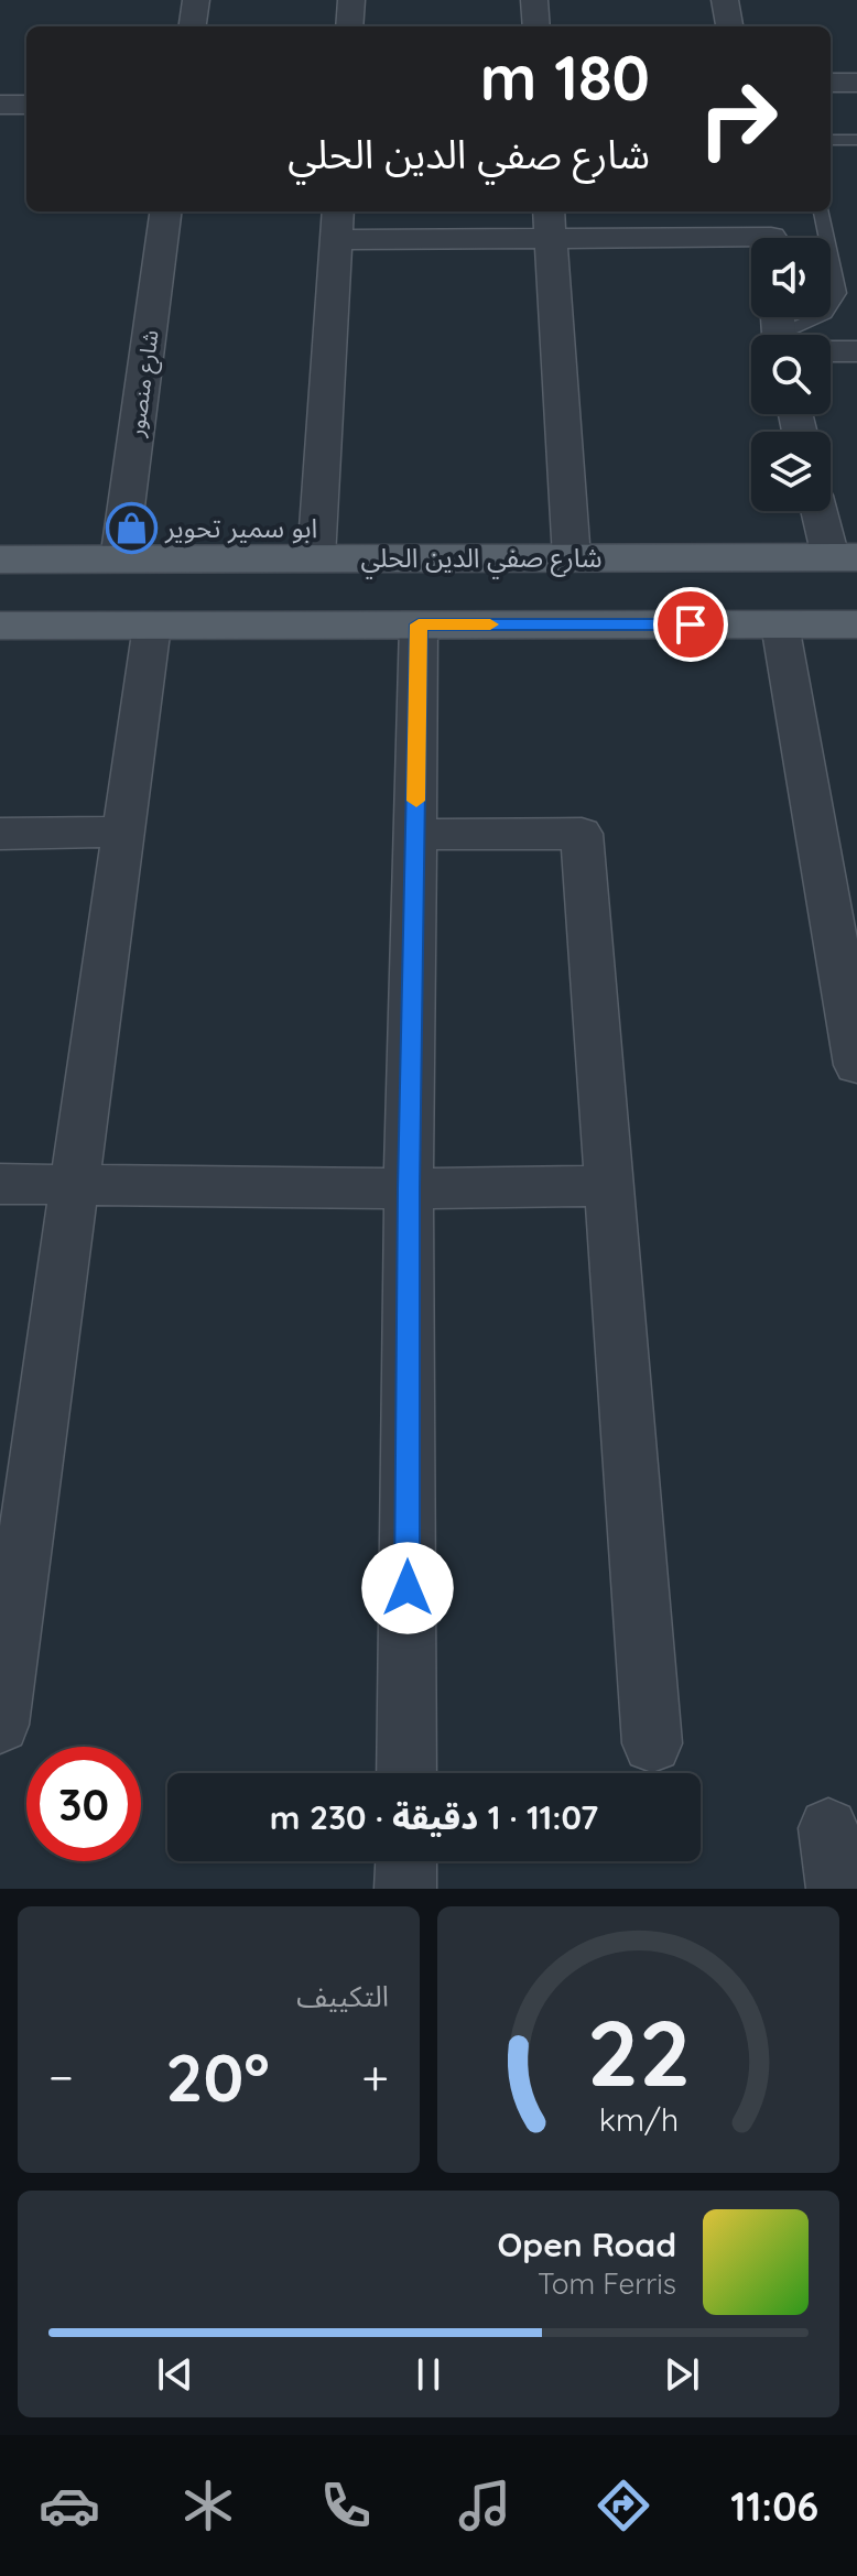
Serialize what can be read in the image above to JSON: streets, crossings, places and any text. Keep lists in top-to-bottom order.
{
  "streets": {
    "main road": ["شارع صفي الدين الحلي"],
    "street": ["شارع منصور"]
  },
  "crossings": [
    ["شارع منصور", "شارع صفي الدين الحلي"]
  ],
  "places": {
    "shop": ["ابو سمير تحوير"]
  },
  "page": {
    "turn": ["180 m", "شارع صفي الدين الحلي"],
    "limit": "30",
    "trip": "11:07 · 1 دقيقة · 230 m",
    "tile": "التكييف",
    "heat": ["−", "20°", "+"],
    "song": ["Open Road", "Tom Ferris"],
    "tabs": "11:06",
    "gauge": ["22", "km/h"]
  }
}
